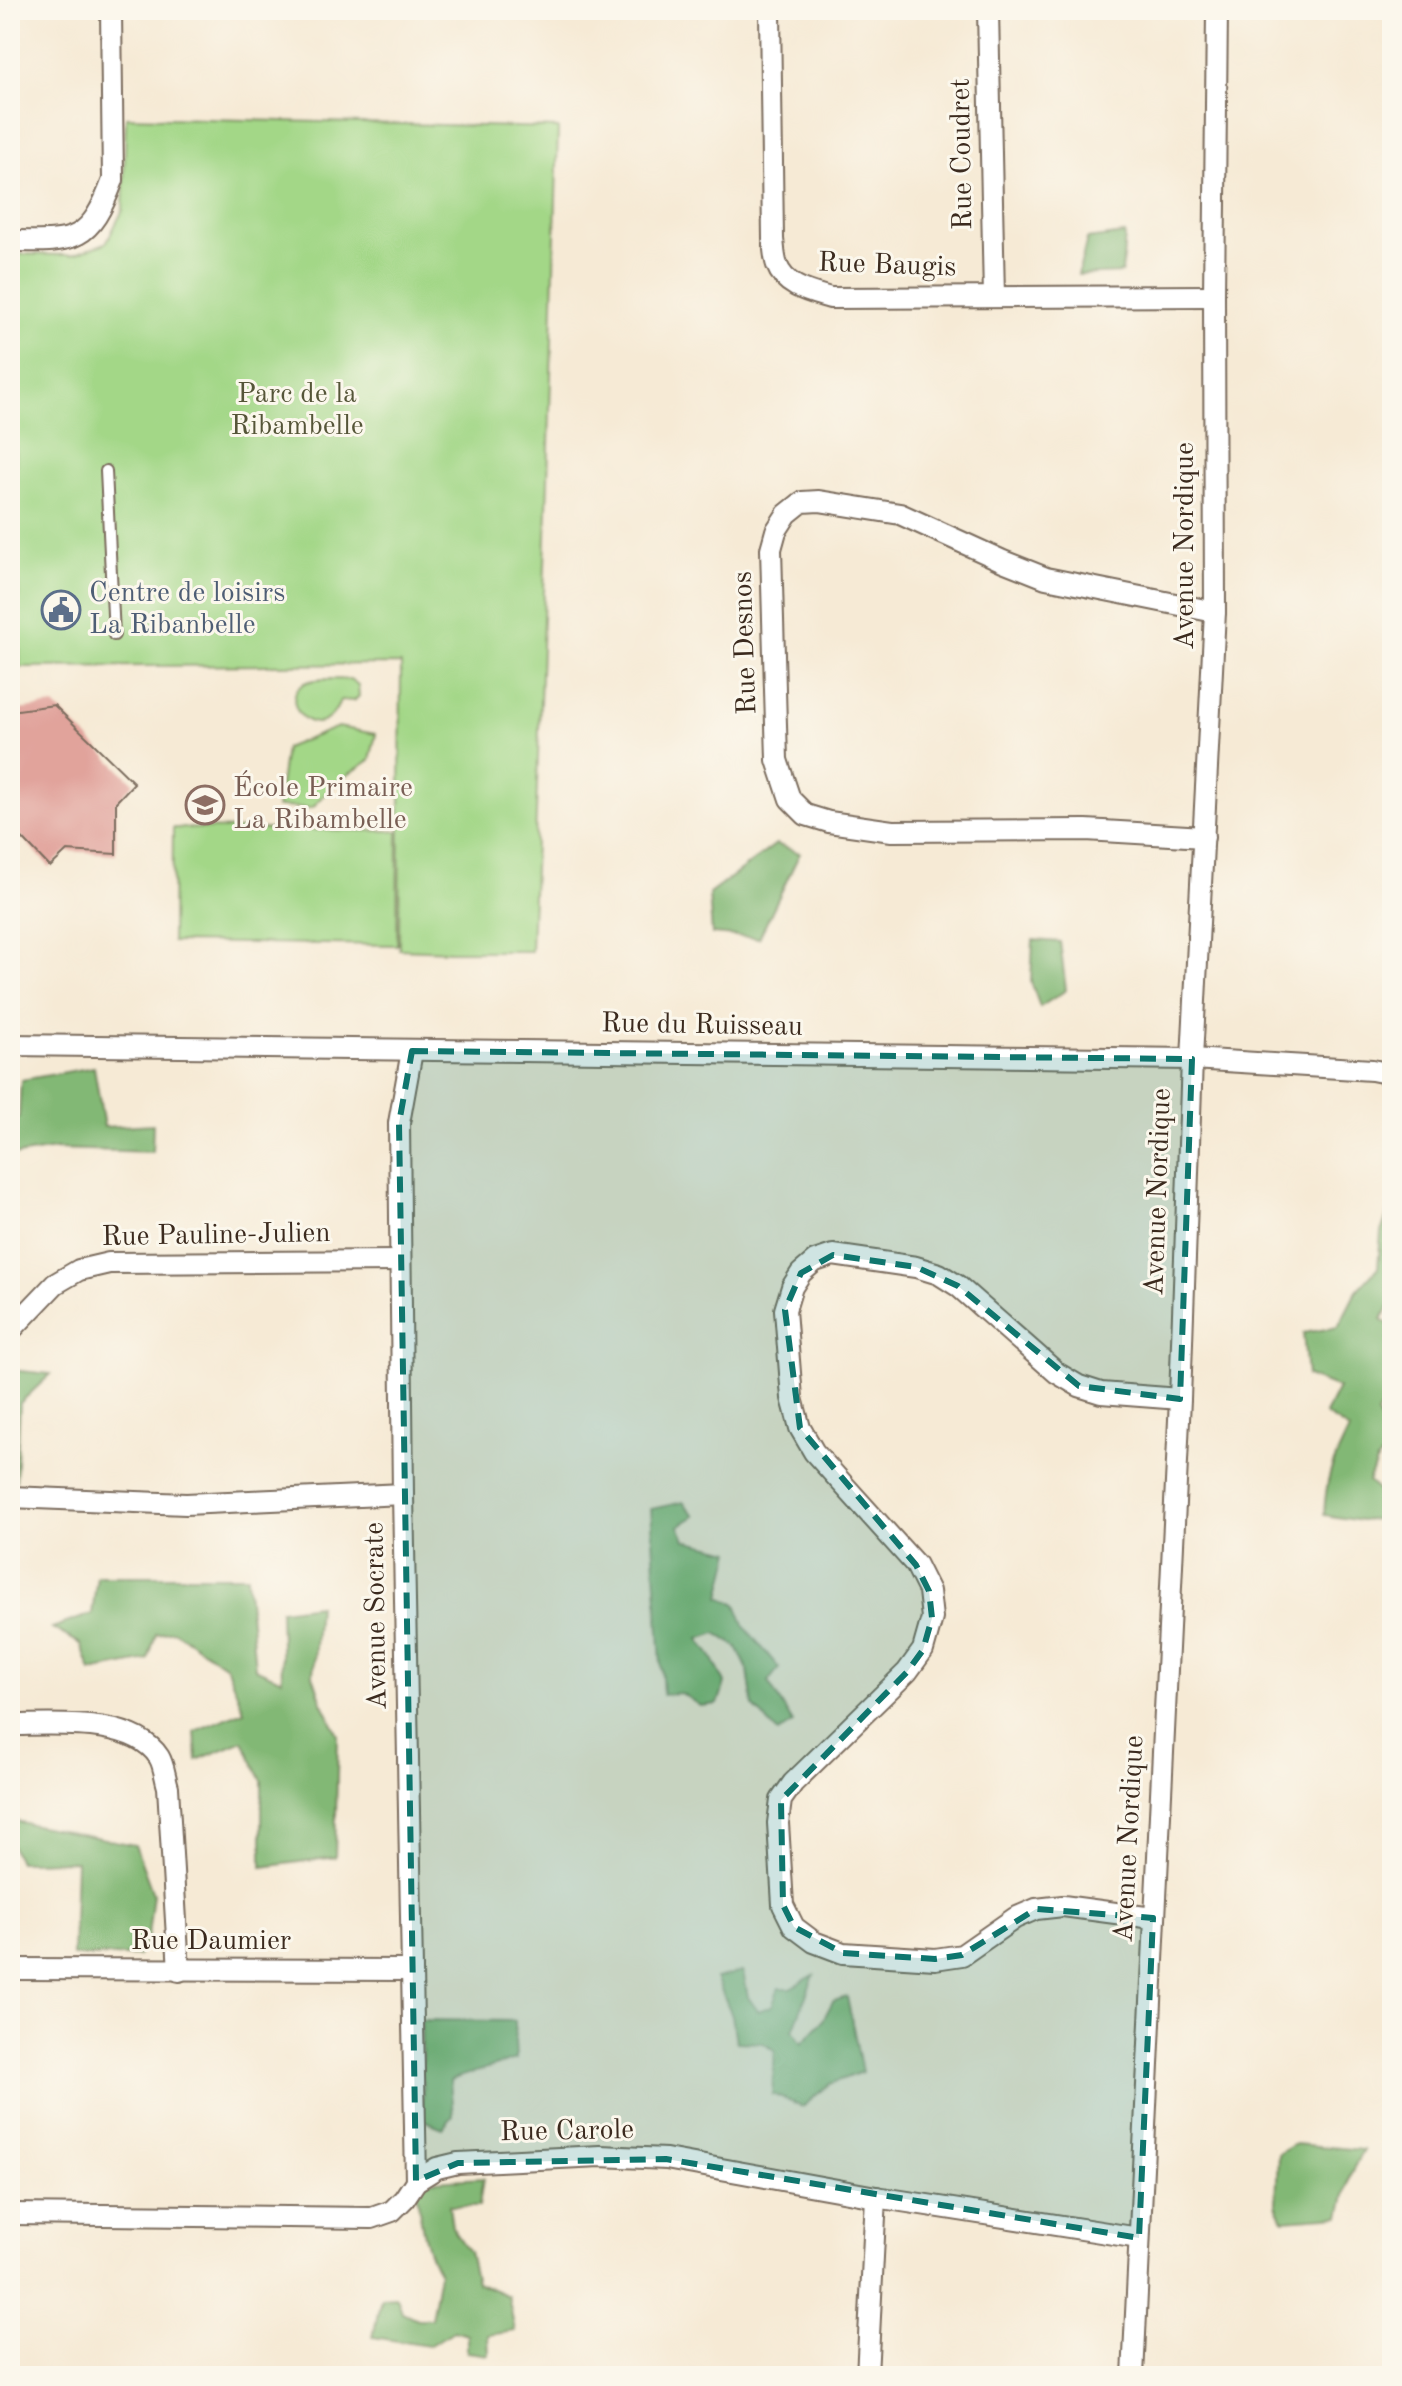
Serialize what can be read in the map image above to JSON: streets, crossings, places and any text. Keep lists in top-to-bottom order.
{
  "streets": {
    "street": [
      "Rue Coudret",
      "Rue Baugis",
      "Avenue Nordique",
      "Rue Desnos",
      "Rue du Ruisseau",
      "Rue Pauline-Julien",
      "Avenue Socrate",
      "Rue Daumier",
      "Rue Carole"
    ]
  },
  "crossings": [
    ["Rue Coudret", "Rue Baugis"],
    ["Rue Baugis", "Avenue Nordique"],
    ["Avenue Nordique", "Rue Desnos"],
    ["Avenue Nordique", "Rue du Ruisseau"],
    ["Avenue Nordique", "Rue Carole"],
    ["Rue du Ruisseau", "Avenue Socrate"],
    ["Rue Pauline-Julien", "Avenue Socrate"],
    ["Avenue Socrate", "Rue Daumier"],
    ["Avenue Socrate", "Rue Carole"]
  ],
  "parks": ["Parc de la Ribambelle"],
  "places": {
    "public building": ["Centre de loisirs La Ribanbelle"],
    "school or university": ["École Primaire La Ribambelle"]
  }
}
